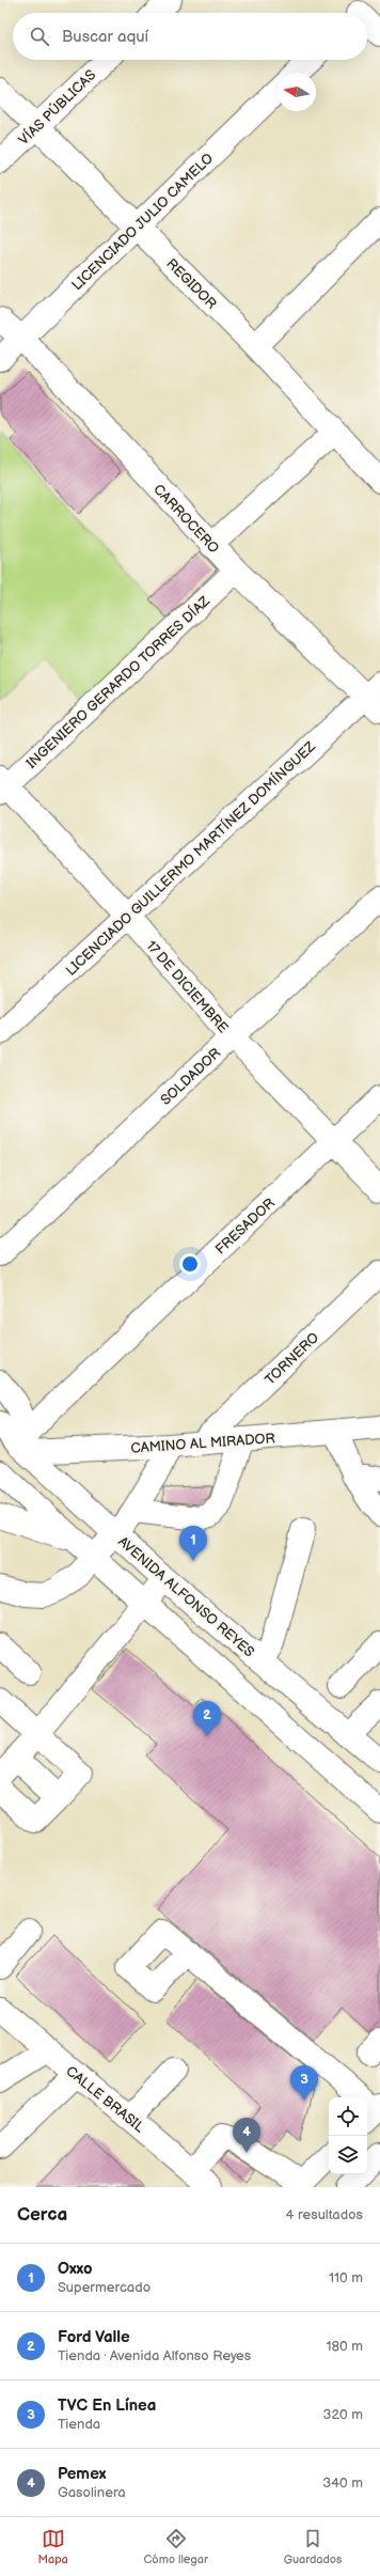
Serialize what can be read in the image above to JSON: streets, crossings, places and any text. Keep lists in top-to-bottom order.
{
  "streets": {
    "main road": [
      "VÍAS PÚBLICAS",
      "LICENCIADO JULIO CAMELO",
      "REGIDOR",
      "CARROCERO",
      "INGENIERO GERARDO TORRES DÍAZ",
      "LICENCIADO GUILLERMO MARTÍNEZ DOMÍNGUEZ",
      "17 DE DICIEMBRE",
      "SOLDADOR",
      "FRESADOR",
      "TORNERO",
      "CAMINO AL MIRADOR",
      "AVENIDA ALFONSO REYES",
      "CALLE BRASIL"
    ]
  },
  "crossings": [
    ["VÍAS PÚBLICAS", "REGIDOR"],
    ["LICENCIADO JULIO CAMELO", "REGIDOR"],
    ["LICENCIADO JULIO CAMELO", "CARROCERO"],
    ["CARROCERO", "INGENIERO GERARDO TORRES DÍAZ"],
    ["CARROCERO", "LICENCIADO GUILLERMO MARTÍNEZ DOMÍNGUEZ"],
    ["INGENIERO GERARDO TORRES DÍAZ", "17 DE DICIEMBRE"],
    ["LICENCIADO GUILLERMO MARTÍNEZ DOMÍNGUEZ", "17 DE DICIEMBRE"],
    ["17 DE DICIEMBRE", "SOLDADOR"],
    ["17 DE DICIEMBRE", "FRESADOR"],
    ["FRESADOR", "CAMINO AL MIRADOR"],
    ["FRESADOR", "AVENIDA ALFONSO REYES"],
    ["TORNERO", "CAMINO AL MIRADOR"],
    ["CAMINO AL MIRADOR", "AVENIDA ALFONSO REYES"]
  ],
  "north": "left",
  "page": {
    "search": "Buscar aquí",
    "pins": [
      "1",
      "2",
      "3",
      "4"
    ],
    "heading": ["Cerca", "4 resultados"],
    "list": [
      {
        "mark": "1",
        "name": "Oxxo",
        "note": "Supermercado",
        "value": "110 m"
      },
      {
        "mark": "2",
        "name": "Ford Valle",
        "note": "Tienda · Avenida Alfonso Reyes",
        "value": "180 m"
      },
      {
        "mark": "3",
        "name": "TVC En Línea",
        "note": "Tienda",
        "value": "320 m"
      },
      {
        "mark": "4",
        "name": "Pemex",
        "note": "Gasolinera",
        "value": "340 m"
      }
    ],
    "nav": ["Mapa", "Cómo llegar", "Guardados"]
  }
}
